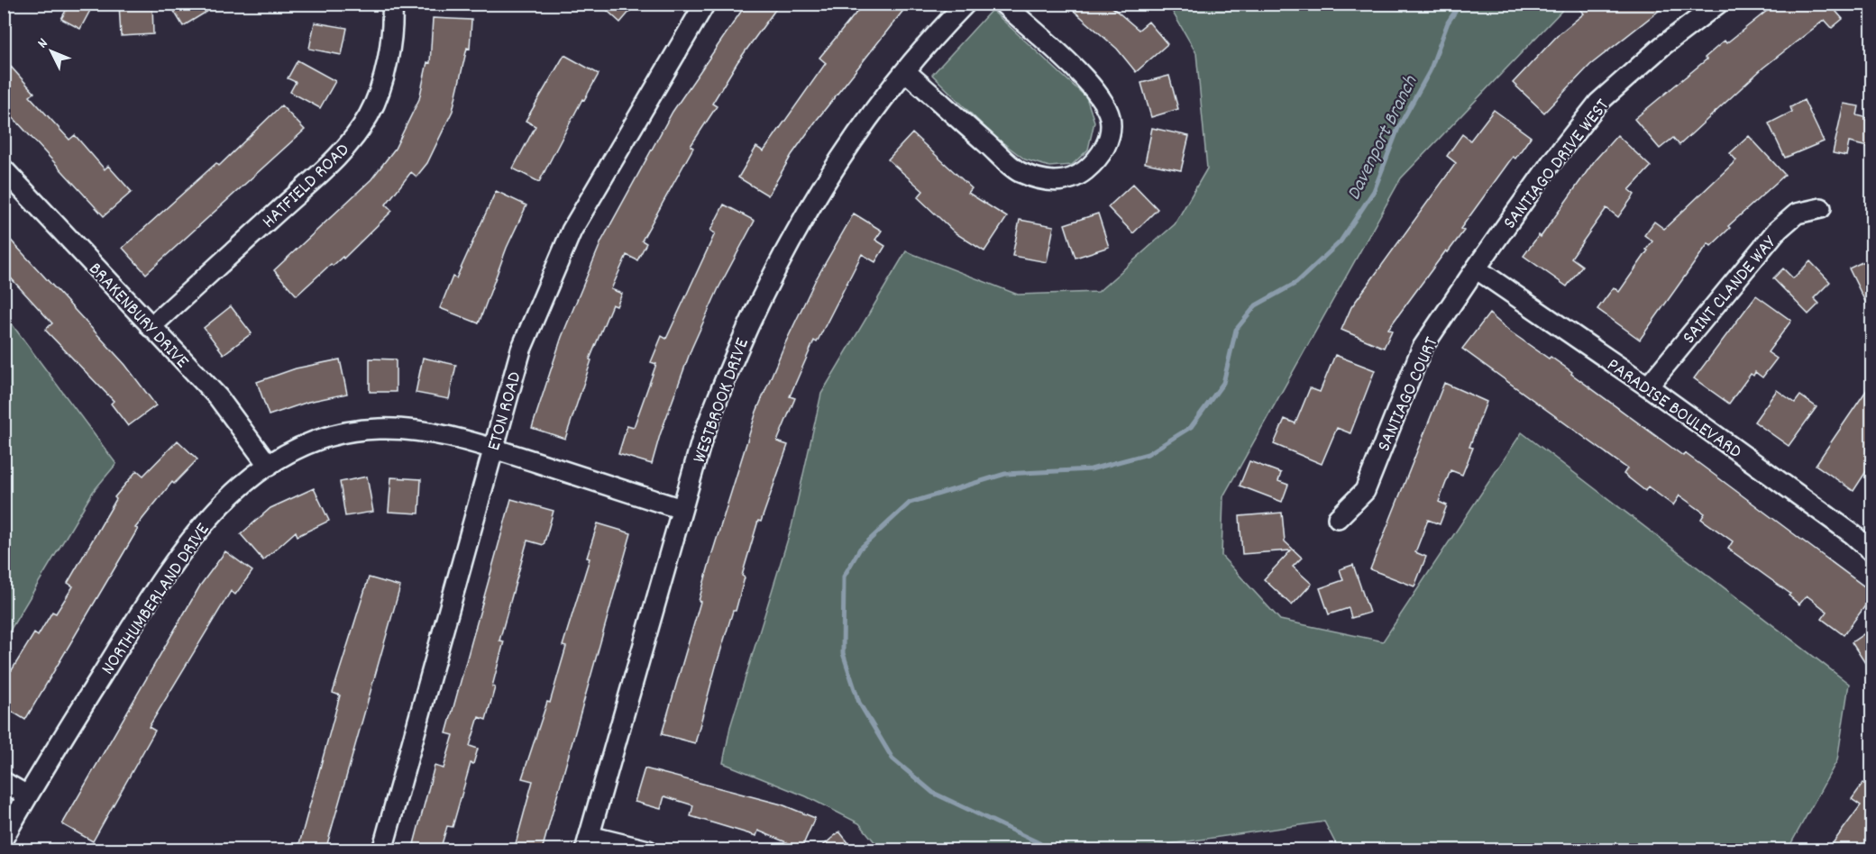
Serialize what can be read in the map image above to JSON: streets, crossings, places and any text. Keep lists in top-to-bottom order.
{
  "streets": {
    "street": [
      "SANTIAGO DRIVE WEST",
      "HATFIELD ROAD",
      "SAINT CLANDE WAY",
      "BRAKENBURY DRIVE",
      "SANTIAGO COURT",
      "WESTBROOK DRIVE",
      "PARADISE BOULEVARD",
      "ETON ROAD",
      "NORTHUMBERLAND DRIVE"
    ]
  },
  "crossings": [
    ["SANTIAGO DRIVE WEST", "SANTIAGO COURT"],
    ["SANTIAGO DRIVE WEST", "PARADISE BOULEVARD"],
    ["HATFIELD ROAD", "BRAKENBURY DRIVE"],
    ["SAINT CLANDE WAY", "PARADISE BOULEVARD"],
    ["BRAKENBURY DRIVE", "NORTHUMBERLAND DRIVE"],
    ["SANTIAGO COURT", "PARADISE BOULEVARD"],
    ["WESTBROOK DRIVE", "NORTHUMBERLAND DRIVE"],
    ["ETON ROAD", "NORTHUMBERLAND DRIVE"]
  ],
  "water": ["Davenport Branch"],
  "north": "top left"
}
